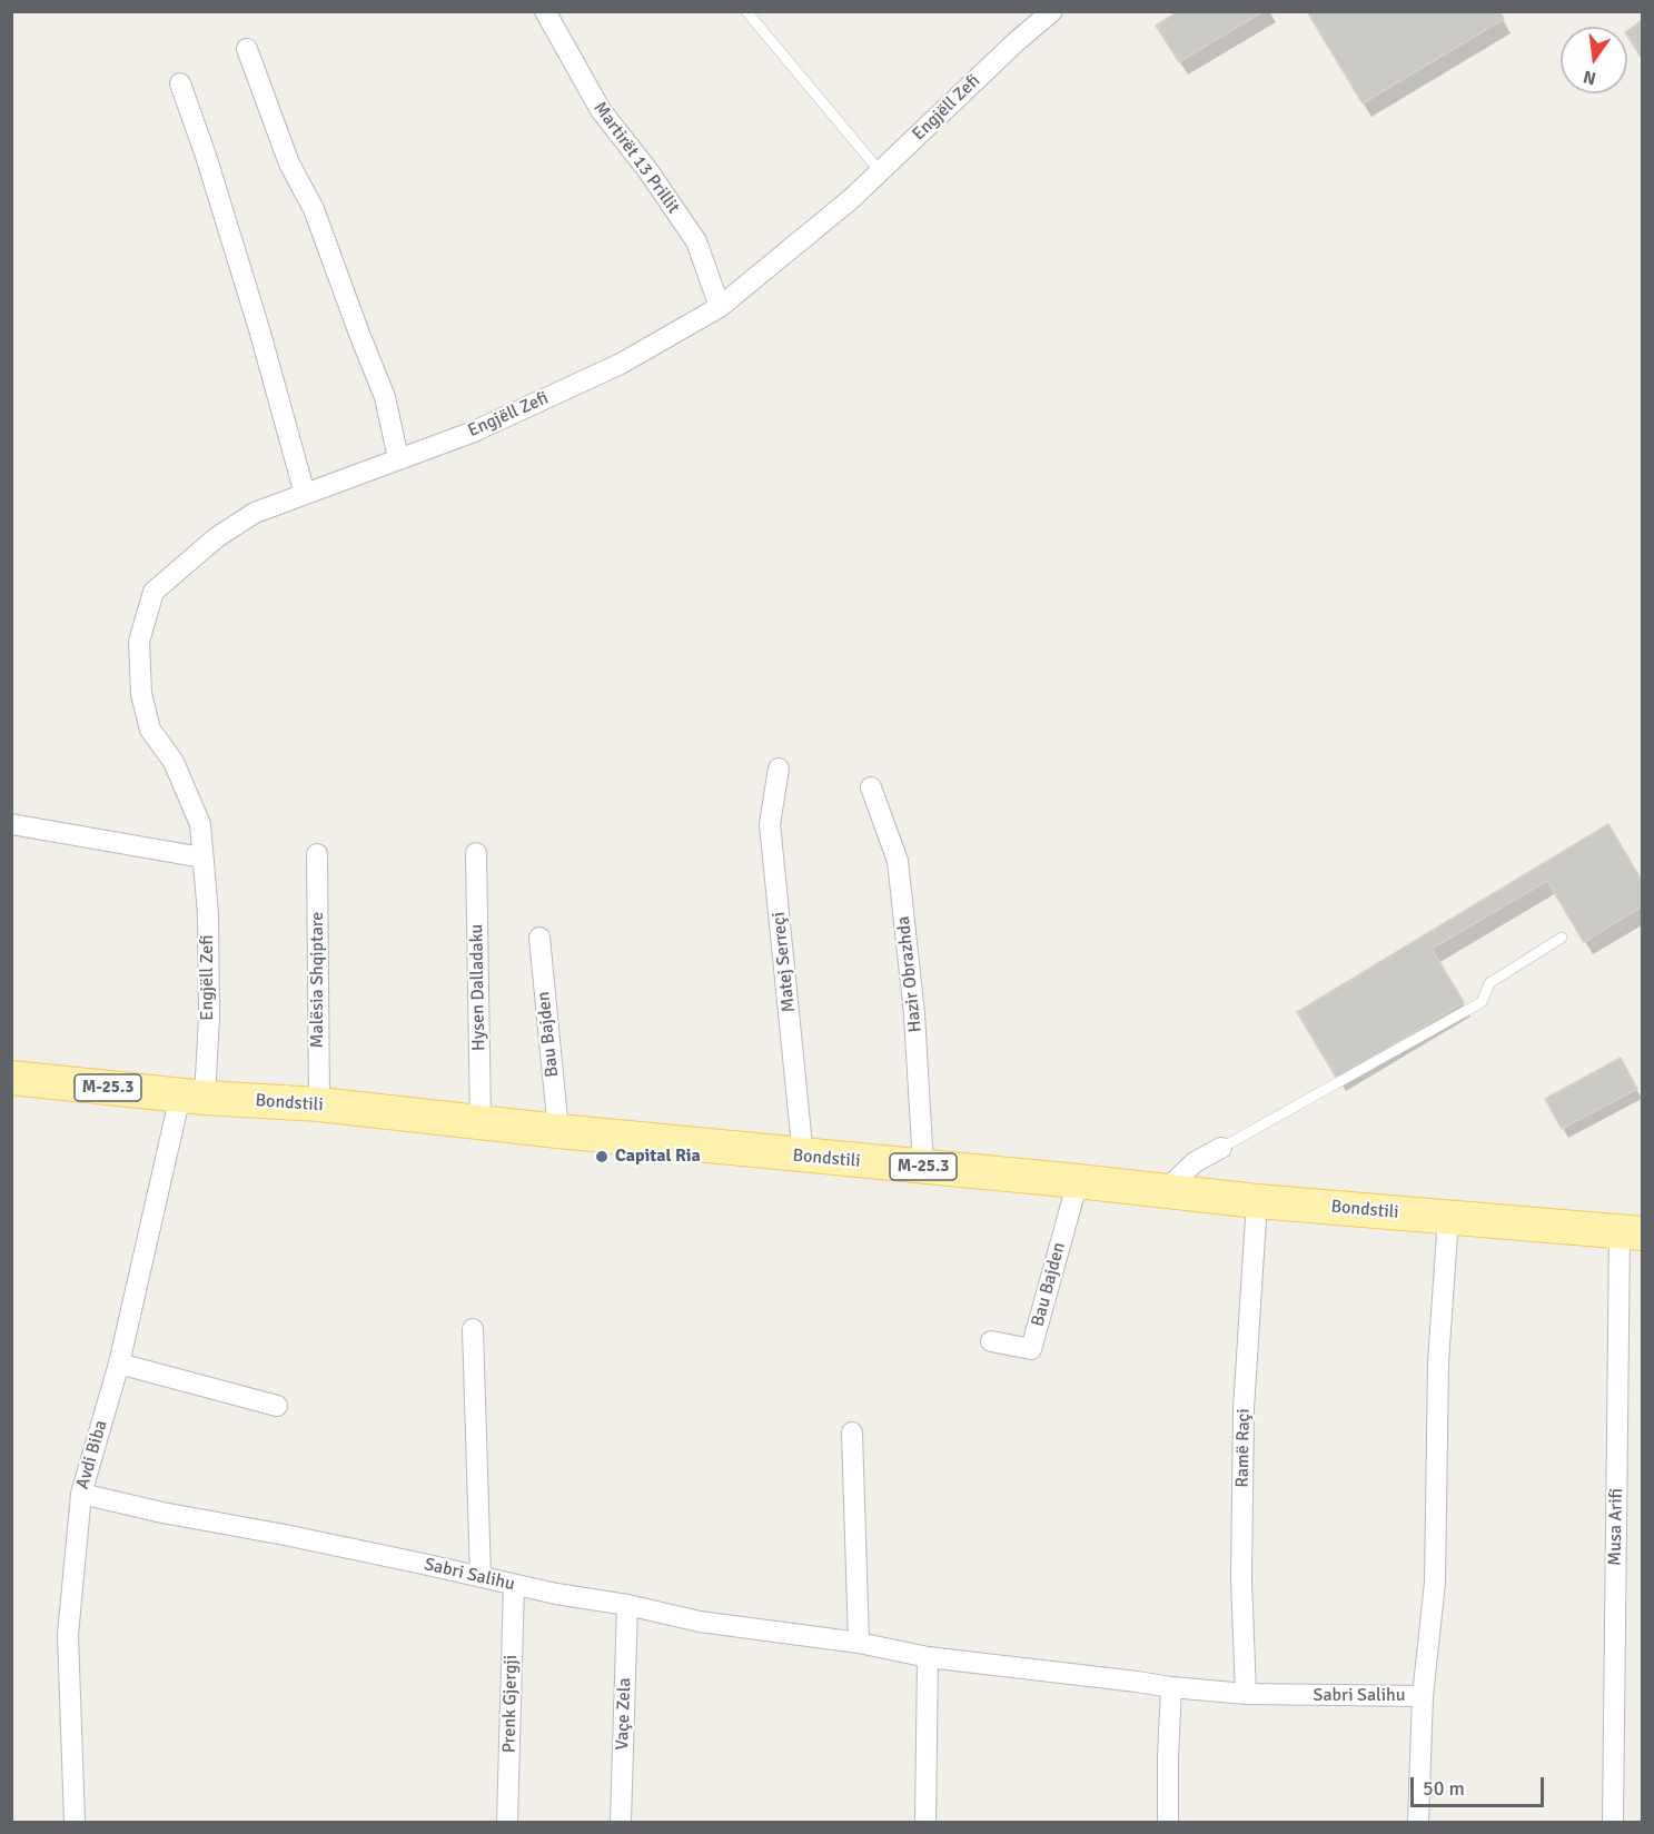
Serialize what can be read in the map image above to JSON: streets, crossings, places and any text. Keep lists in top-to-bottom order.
{
  "streets": {
    "main road": ["M-25.3", "Bondstili"],
    "street": [
      "Engjëll Zefi",
      "Martirët 13 Prillit",
      "Matej Serreçi",
      "Hazir Obrazhda",
      "Malësia Shqiptare",
      "Hysen Dalladaku",
      "Bau Bajden",
      "Ramë Raçi",
      "Avdi Biba",
      "Musa Arifi",
      "Sabri Salihu",
      "Prenk Gjergji",
      "Vaçe Zela"
    ]
  },
  "crossings": [
    ["Engjëll Zefi", "Martirët 13 Prillit"],
    ["Engjëll Zefi", "Bondstili"],
    ["Engjëll Zefi", "Avdi Biba"],
    ["Matej Serreçi", "Bondstili"],
    ["Hazir Obrazhda", "Bondstili"],
    ["Malësia Shqiptare", "Bondstili"],
    ["Hysen Dalladaku", "Bondstili"],
    ["Bau Bajden", "Bondstili"],
    ["Bondstili", "Ramë Raçi"],
    ["Bondstili", "Avdi Biba"],
    ["Bondstili", "Musa Arifi"],
    ["Bondstili", "Sabri Salihu"],
    ["Ramë Raçi", "Sabri Salihu"],
    ["Avdi Biba", "Sabri Salihu"],
    ["Sabri Salihu", "Prenk Gjergji"],
    ["Sabri Salihu", "Vaçe Zela"]
  ],
  "places": ["Capital Ria"],
  "scale_bar": "50 m",
  "north": "bottom"
}
